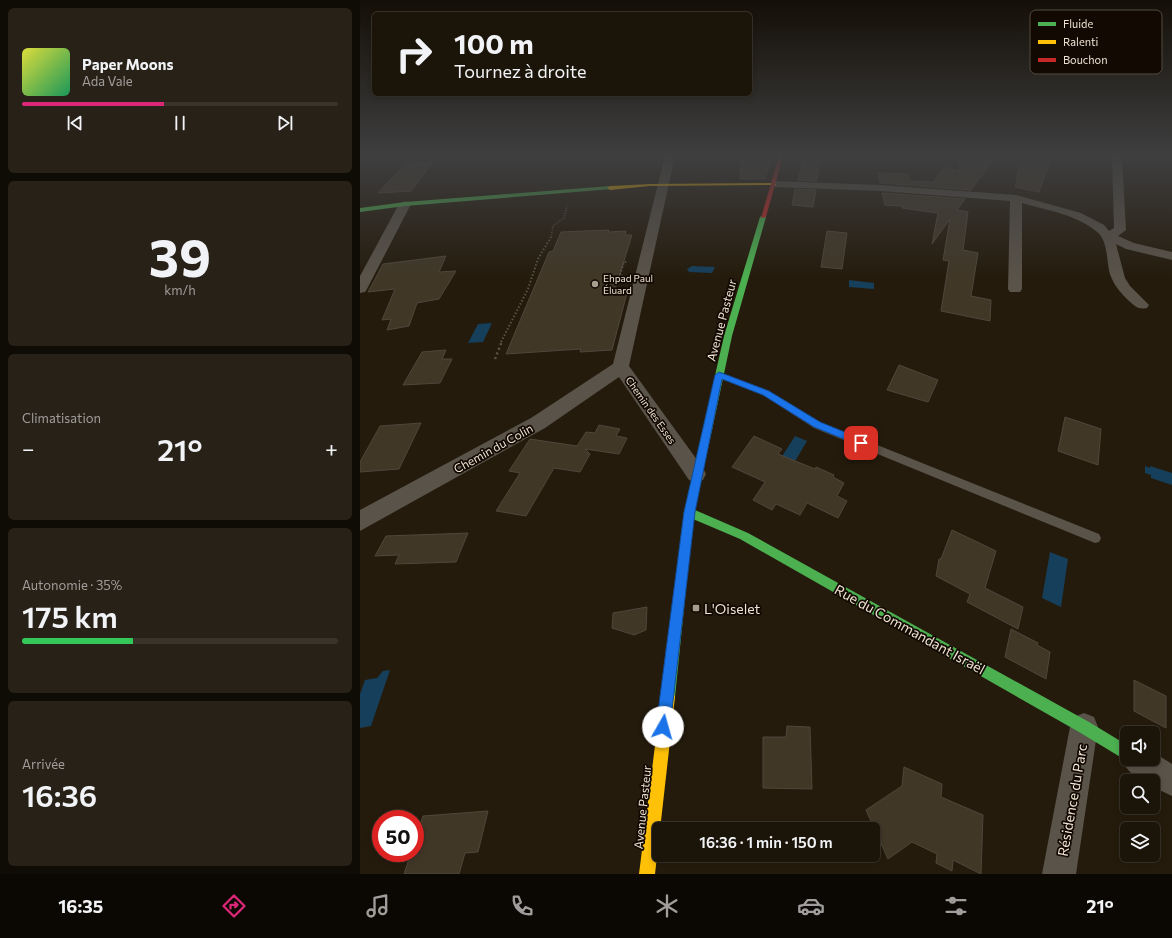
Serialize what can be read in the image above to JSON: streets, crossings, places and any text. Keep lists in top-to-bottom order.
{
  "streets": {
    "street": [
      "Avenue Pasteur",
      "Chemin des Esses",
      "Chemin du Colin",
      "Rue du Commandant Israël",
      "Résidence du Parc"
    ]
  },
  "crossings": [
    ["Avenue Pasteur", "Chemin des Esses"],
    ["Avenue Pasteur", "Rue du Commandant Israël"],
    ["Chemin des Esses", "Chemin du Colin"],
    ["Rue du Commandant Israël", "Résidence du Parc"]
  ],
  "places": {
    "other": ["Ehpad Paul Éluard"],
    "transit": ["L'Oiselet"]
  },
  "legend": ["Fluide", "Ralenti", "Bouchon"],
  "page": {
    "turn": ["100 m", "Tournez à droite"],
    "song": ["Paper Moons", "Ada Vale"],
    "tile": [
      ["39", "km/h"],
      "Climatisation",
      ["Autonomie · 35%", "175 km"],
      ["Arrivée", "16:36"]
    ],
    "heat": ["−", "21°", "+"],
    "limit": "50",
    "trip": "16:36 · 1 min · 150 m",
    "tabs": ["16:35", "21°"]
  }
}
